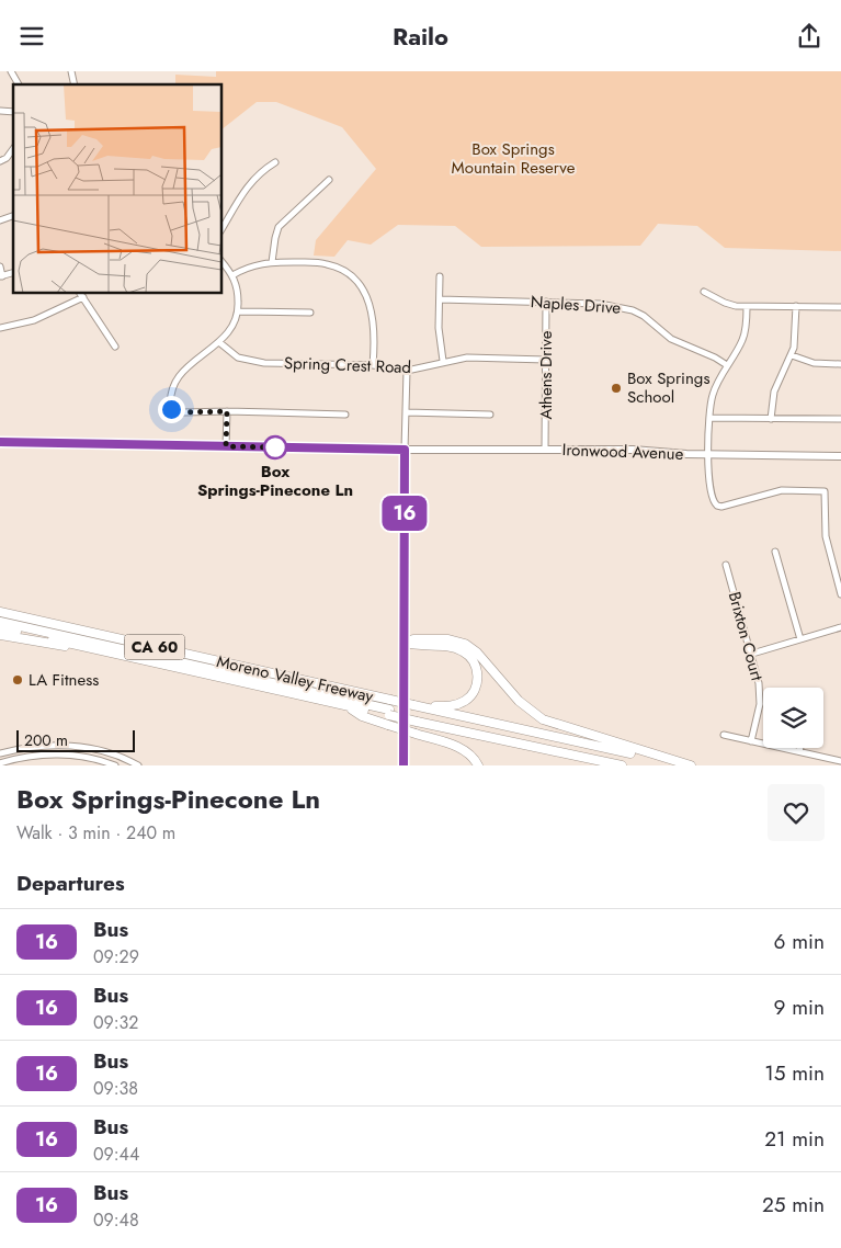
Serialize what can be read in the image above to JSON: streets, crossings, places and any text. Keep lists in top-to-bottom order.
{
  "streets": {
    "highway": ["CA 60", "Moreno Valley Freeway"],
    "main road": ["Ironwood Avenue"],
    "street": [
      "Naples Drive",
      "Spring Crest Road",
      "Athens Drive",
      "Brixton Court"
    ]
  },
  "crossings": [
    ["Naples Drive", "Athens Drive"],
    ["Spring Crest Road", "Athens Drive"],
    ["Athens Drive", "Ironwood Avenue"]
  ],
  "parks": ["Box Springs Mountain Reserve"],
  "places": ["Box Springs School", "Box Springs-Pinecone Ln", "LA Fitness"],
  "lines": ["bus line 16"],
  "scale_bar": "200 m",
  "page": {
    "header": "Railo",
    "on_map": "16",
    "scale": "200 m",
    "heading": [
      ["Box Springs-Pinecone Ln", "Walk · 3 min · 240 m"],
      "Departures"
    ],
    "list": [
      {
        "mark": "16",
        "name": "Bus",
        "note": "09:29",
        "value": "6 min"
      },
      {
        "mark": "16",
        "name": "Bus",
        "note": "09:32",
        "value": "9 min"
      },
      {
        "mark": "16",
        "name": "Bus",
        "note": "09:38",
        "value": "15 min"
      },
      {
        "mark": "16",
        "name": "Bus",
        "note": "09:44",
        "value": "21 min"
      },
      {
        "mark": "16",
        "name": "Bus",
        "note": "09:48",
        "value": "25 min"
      }
    ]
  }
}
